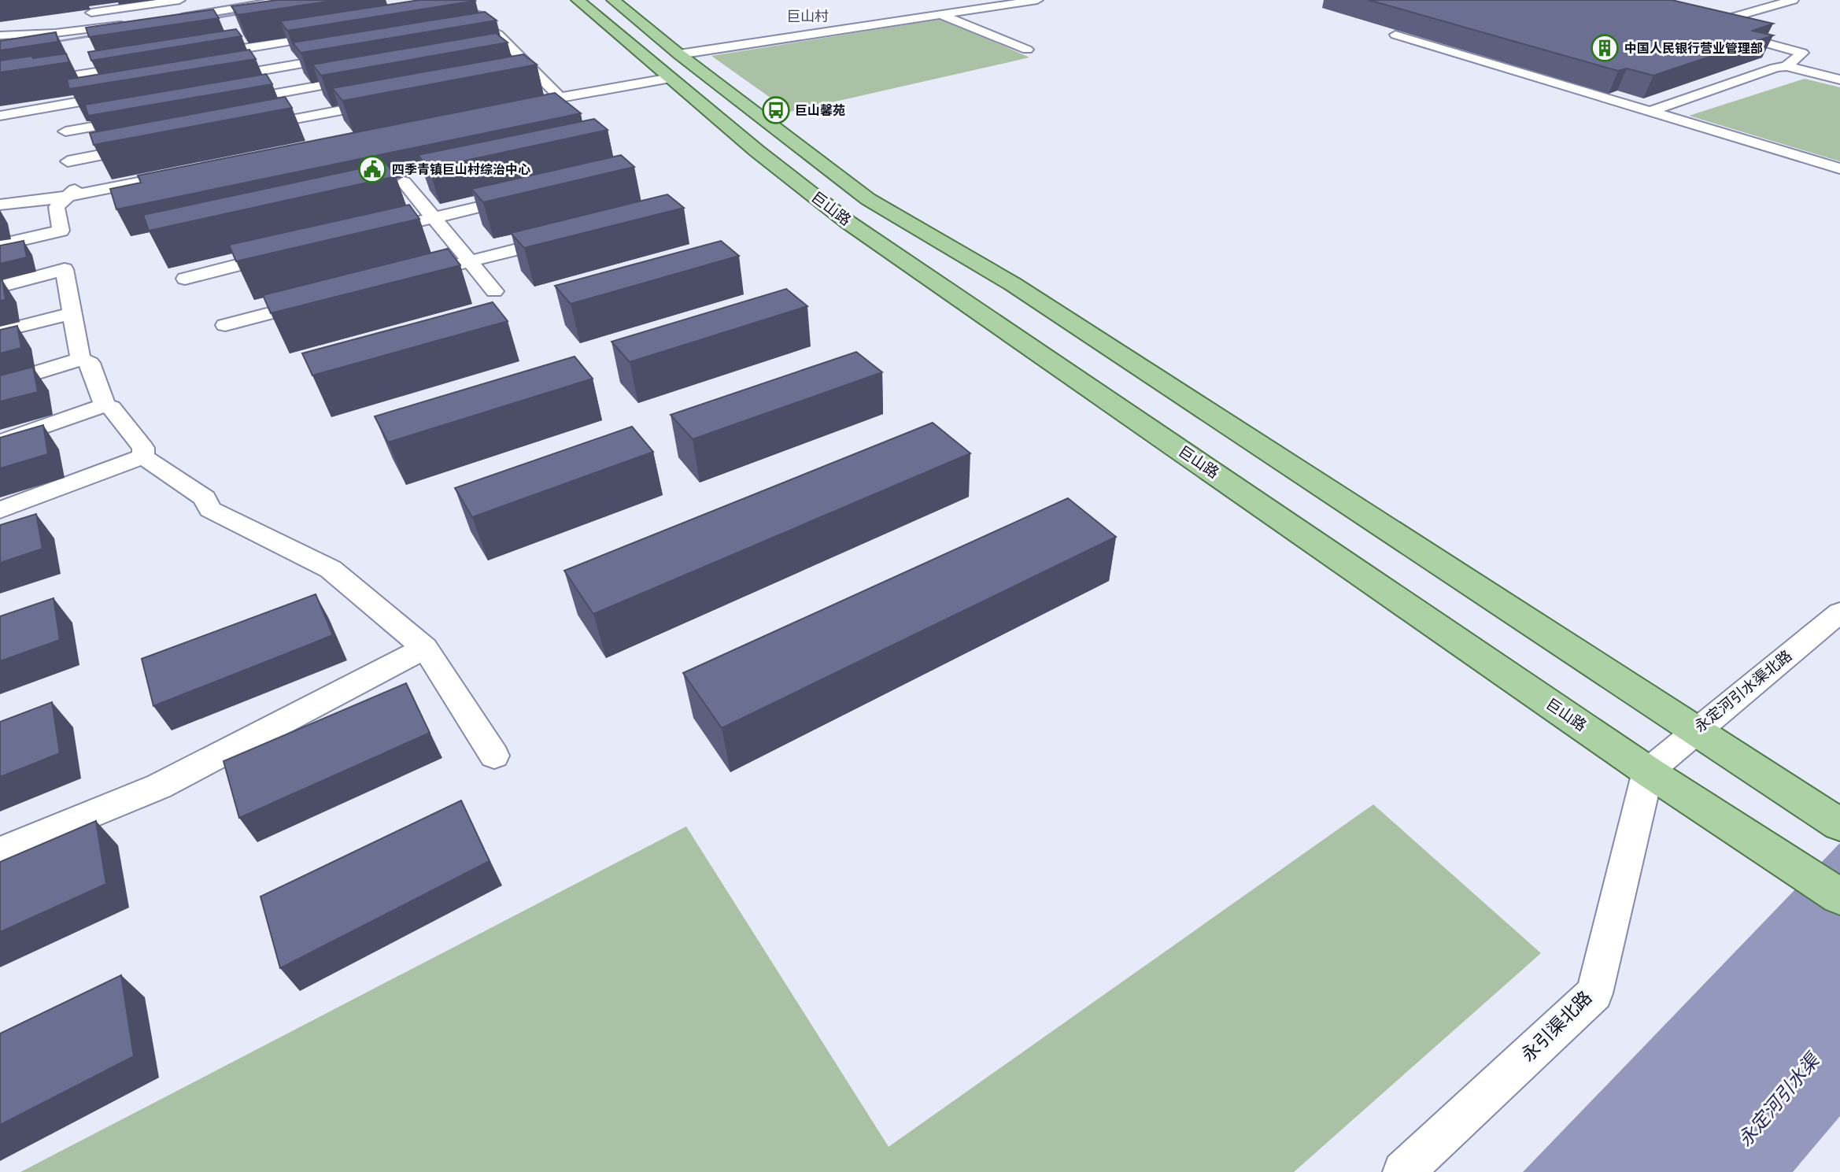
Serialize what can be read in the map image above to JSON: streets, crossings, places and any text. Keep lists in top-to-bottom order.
{
  "streets": {
    "main road": ["巨山路"],
    "street": ["永定河引水渠北路", "永引渠北路"]
  },
  "crossings": [
    ["巨山路", "永定河引水渠北路"],
    ["巨山路", "永引渠北路"],
    ["永定河引水渠北路", "永引渠北路"]
  ],
  "districts": ["巨山村"],
  "water": ["永定河引水渠"],
  "places": {
    "building": ["中国人民银行营业管理部"],
    "bus stop": ["巨山馨苑"],
    "public building": ["四季青镇巨山村综治中心"]
  }
}
